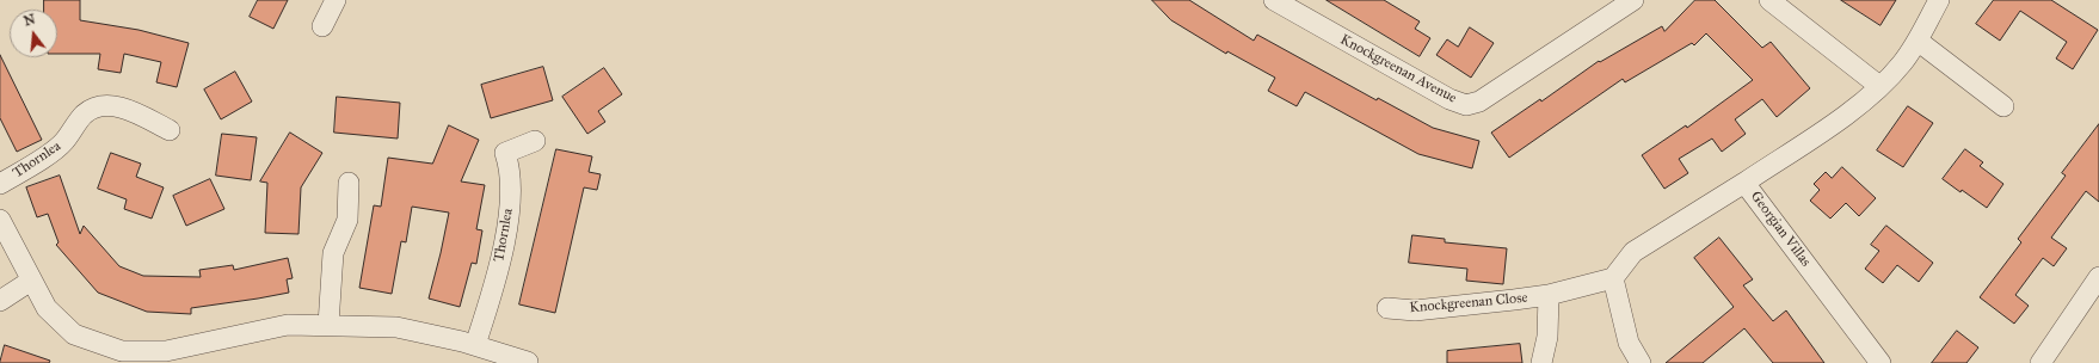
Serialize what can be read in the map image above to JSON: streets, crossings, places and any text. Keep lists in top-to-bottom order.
{
  "streets": {
    "street": [
      "Knockgreenan Avenue",
      "Thornlea",
      "Georgian Villas",
      "Knockgreenan Close"
    ]
  },
  "north": "top"
}
